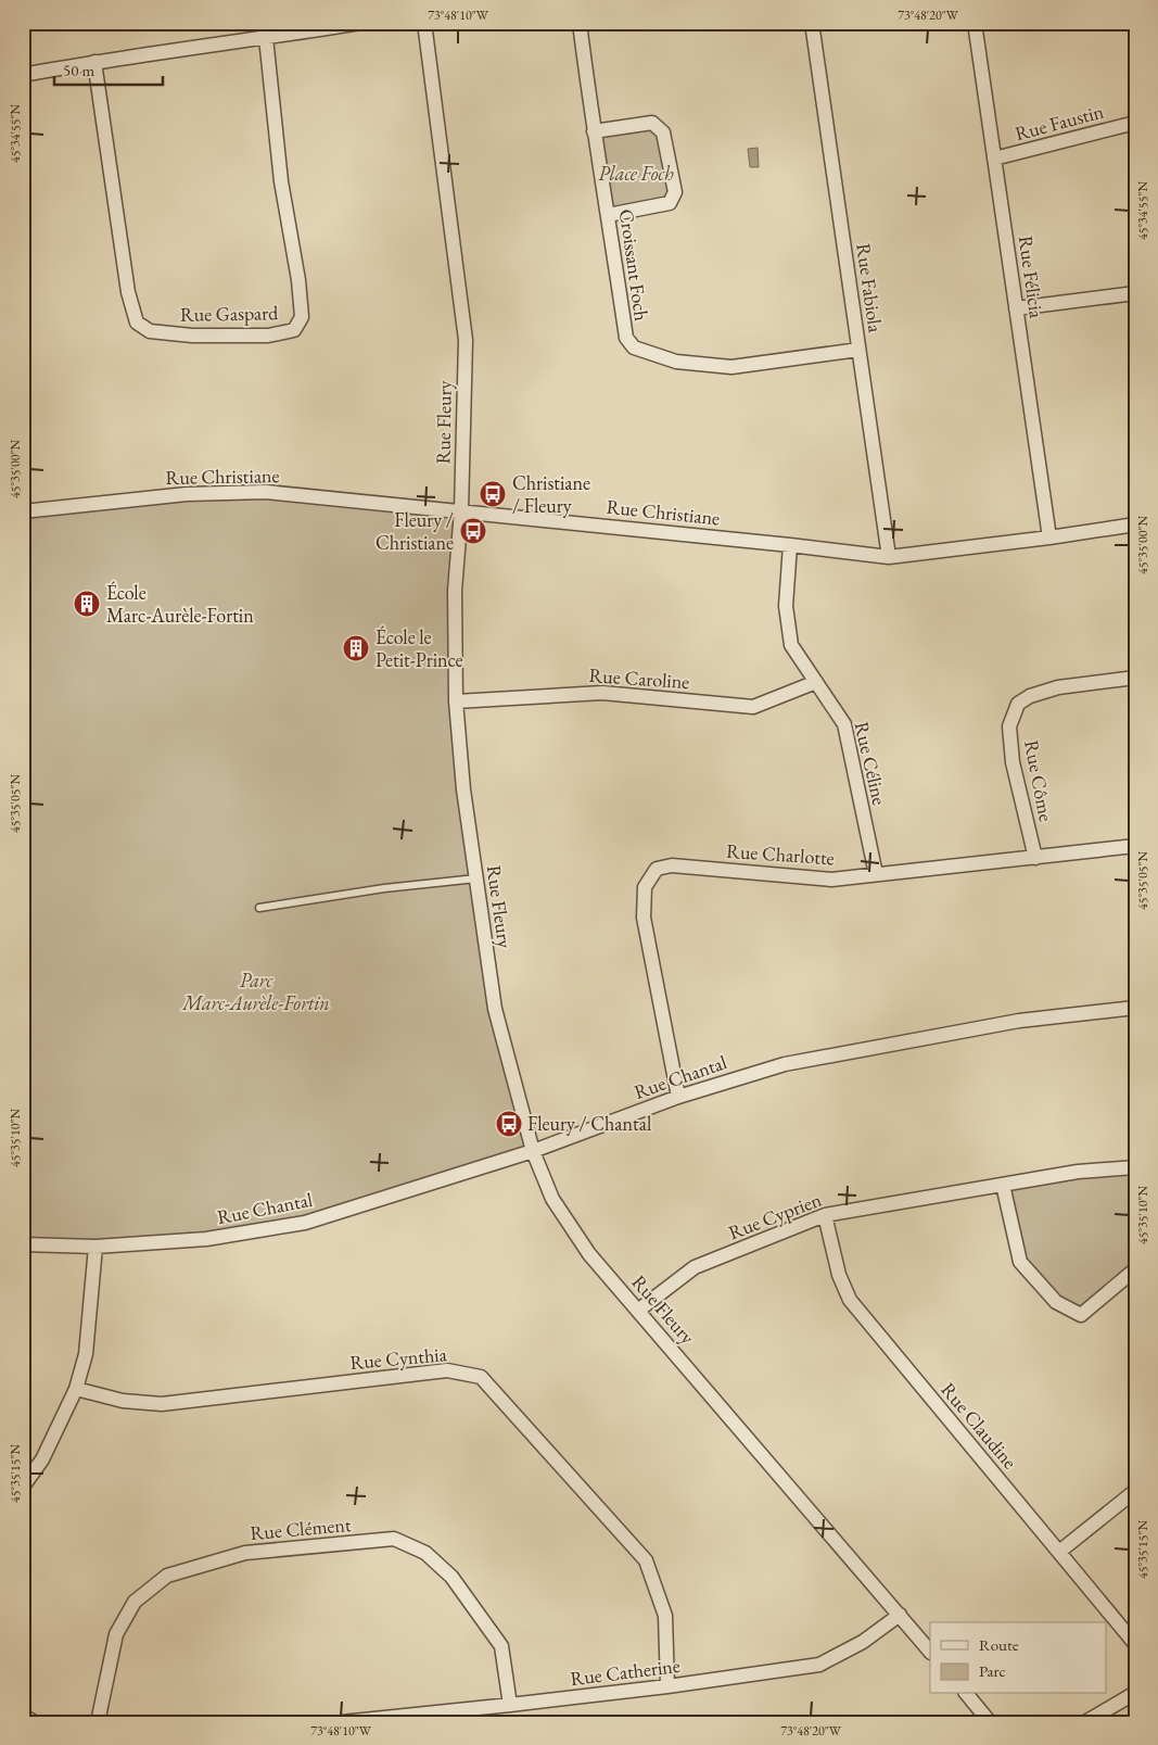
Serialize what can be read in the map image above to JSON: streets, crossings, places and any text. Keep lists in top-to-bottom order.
{
  "streets": {
    "street": [
      "Rue Faustin",
      "Croissant Foch",
      "Rue Félicia",
      "Rue Fabiola",
      "Rue Gaspard",
      "Rue Fleury",
      "Rue Christiane",
      "Rue Caroline",
      "Rue Céline",
      "Rue Côme",
      "Rue Charlotte",
      "Rue Chantal",
      "Rue Cyprien",
      "Rue Cynthia",
      "Rue Claudine",
      "Rue Clément",
      "Rue Catherine"
    ]
  },
  "crossings": [
    ["Rue Faustin", "Rue Félicia"],
    ["Croissant Foch", "Rue Fabiola"],
    ["Rue Félicia", "Rue Christiane"],
    ["Rue Fabiola", "Rue Christiane"],
    ["Rue Fleury", "Rue Christiane"],
    ["Rue Fleury", "Rue Caroline"],
    ["Rue Fleury", "Rue Chantal"],
    ["Rue Fleury", "Rue Cyprien"],
    ["Rue Fleury", "Rue Catherine"],
    ["Rue Christiane", "Rue Céline"],
    ["Rue Caroline", "Rue Céline"],
    ["Rue Céline", "Rue Charlotte"],
    ["Rue Côme", "Rue Charlotte"],
    ["Rue Charlotte", "Rue Chantal"],
    ["Rue Cyprien", "Rue Claudine"],
    ["Rue Cynthia", "Rue Catherine"],
    ["Rue Clément", "Rue Catherine"]
  ],
  "parks": ["Place Foch", "Parc Marc-Aurèle-Fortin"],
  "places": {
    "bus stop": ["Christiane / Fleury", "Fleury / Christiane", "Fleury / Chantal"],
    "building": ["École Marc-Aurèle-Fortin", "École le Petit-Prince"]
  },
  "legend": ["Route", "Parc"],
  "scale_bar": "50 m",
  "coordinates": [
    "73°48'10\"W",
    "73°48'20\"W",
    "45°34'55\"N",
    "45°35'00\"N",
    "45°35'05\"N",
    "45°35'10\"N",
    "45°35'15\"N"
  ]
}
